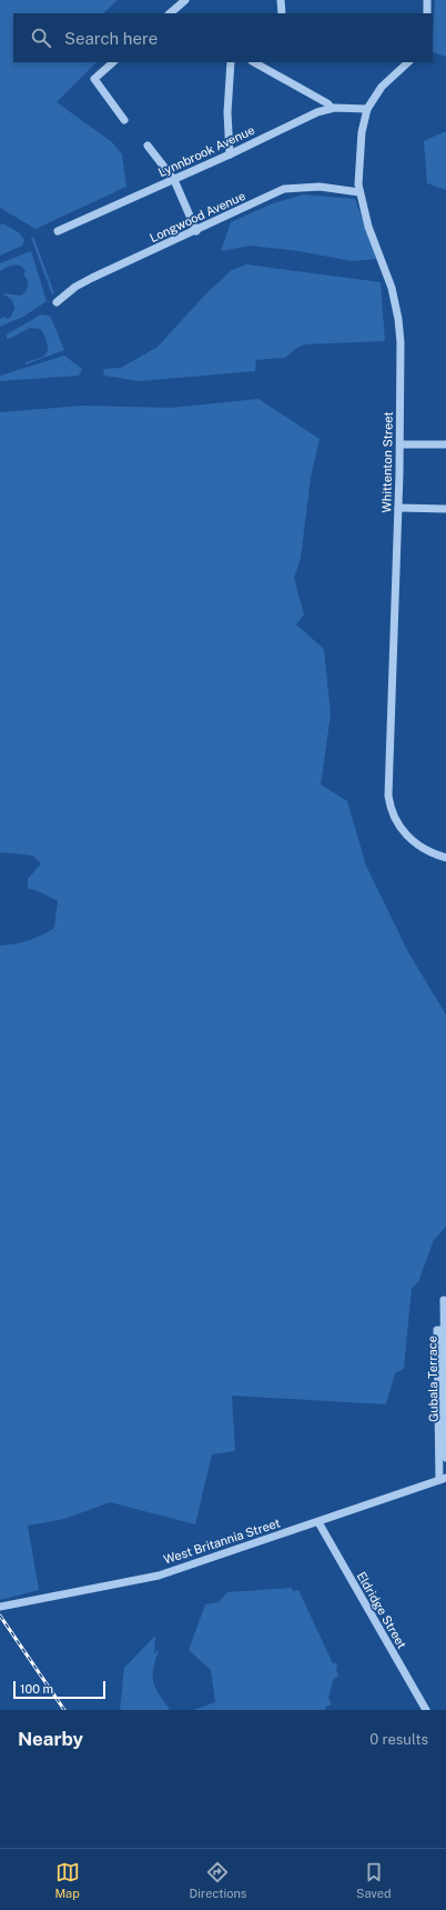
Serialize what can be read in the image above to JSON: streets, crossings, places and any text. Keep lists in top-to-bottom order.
{
  "streets": {
    "street": [
      "Lynnbrook Avenue",
      "Longwood Avenue",
      "Whittenton Street",
      "Gubala Terrace",
      "West Britannia Street",
      "Eldridge Street"
    ]
  },
  "crossings": [
    ["Lynnbrook Avenue", "Whittenton Street"],
    ["Longwood Avenue", "Whittenton Street"],
    ["Gubala Terrace", "West Britannia Street"],
    ["West Britannia Street", "Eldridge Street"]
  ],
  "scale_bar": "100 m",
  "page": {
    "search": "Search here",
    "scale": "100 m",
    "heading": ["Nearby", "0 results"],
    "nav": ["Map", "Directions", "Saved"]
  }
}
